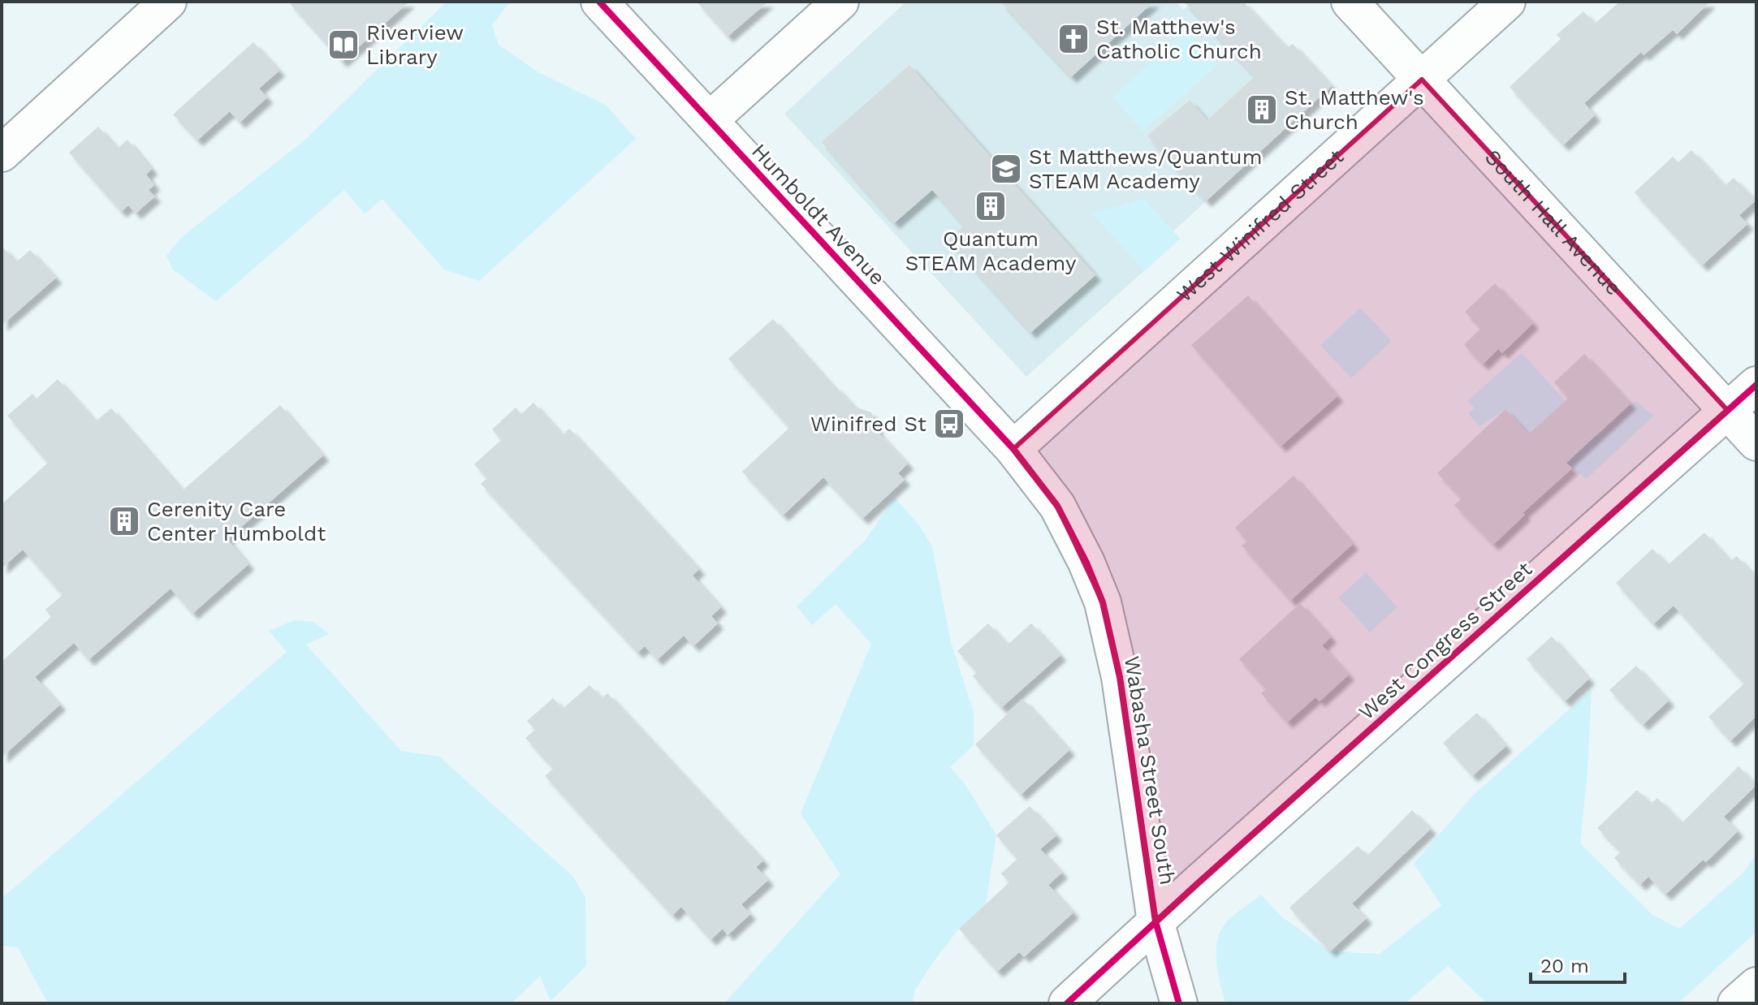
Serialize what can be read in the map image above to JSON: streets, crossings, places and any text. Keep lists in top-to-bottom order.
{
  "streets": {
    "street": [
      "Humboldt Avenue",
      "South Hall Avenue",
      "West Winifred Street",
      "West Congress Street",
      "Wabasha Street South"
    ]
  },
  "crossings": [
    ["Humboldt Avenue", "West Winifred Street"],
    ["Humboldt Avenue", "Wabasha Street South"],
    ["South Hall Avenue", "West Winifred Street"],
    ["South Hall Avenue", "West Congress Street"],
    ["West Winifred Street", "Wabasha Street South"],
    ["West Congress Street", "Wabasha Street South"]
  ],
  "places": {
    "church": ["St. Matthew's Catholic Church"],
    "library": ["Riverview Library"],
    "building": ["St. Matthew's Church", "Quantum STEAM Academy", "Cerenity Care Center Humboldt"],
    "school or university": ["St Matthews/Quantum STEAM Academy"],
    "bus stop": ["Winifred St"]
  },
  "scale_bar": "20 m"
}
